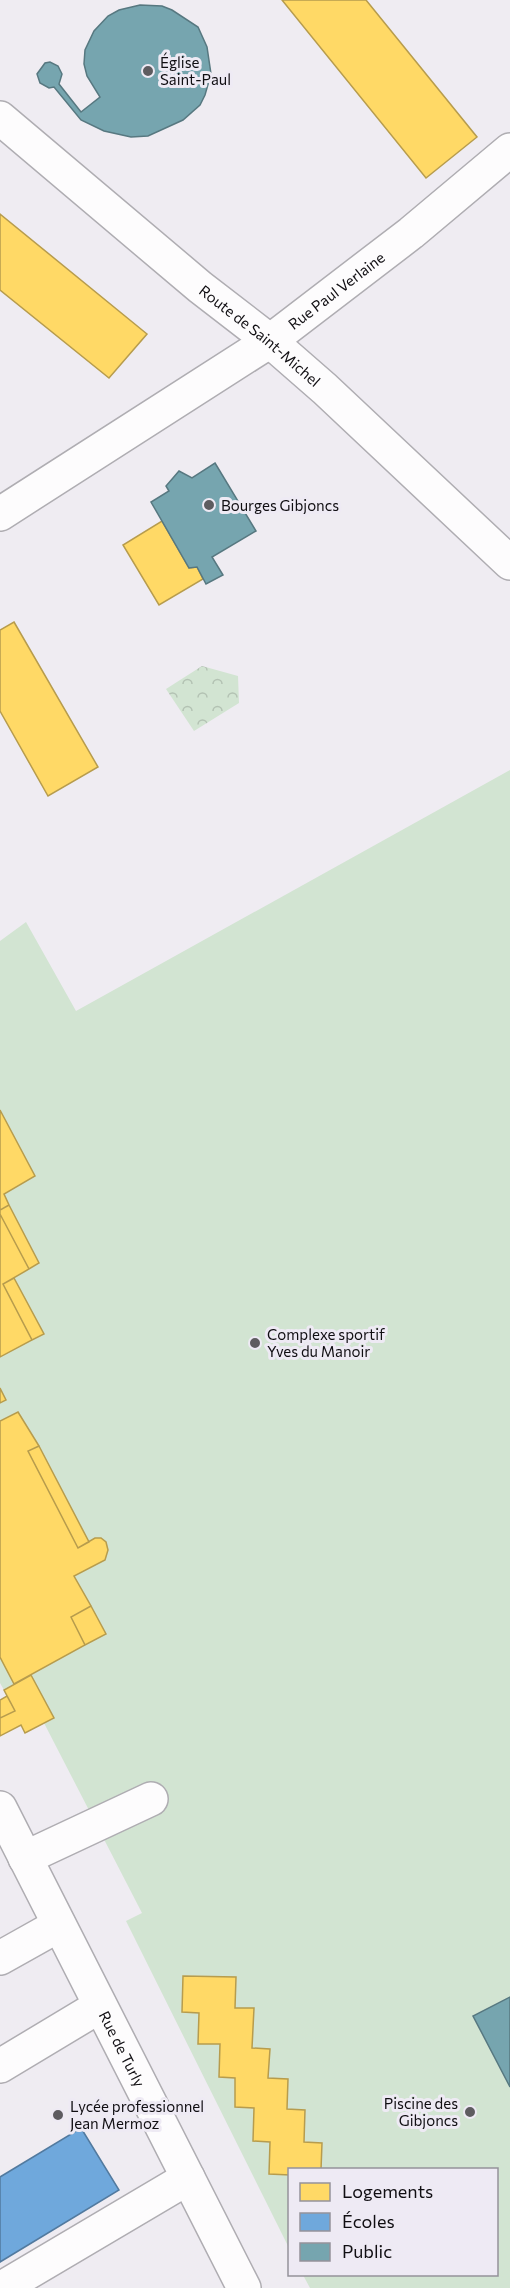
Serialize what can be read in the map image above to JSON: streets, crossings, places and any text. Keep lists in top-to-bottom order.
{
  "streets": {
    "street": ["Rue Paul Verlaine", "Route de Saint-Michel", "Rue de Turly"]
  },
  "crossings": [
    ["Rue Paul Verlaine", "Route de Saint-Michel"]
  ],
  "places": [
    "Église Saint-Paul",
    "Bourges Gibjoncs",
    "Complexe sportif Yves du Manoir",
    "Piscine des Gibjoncs",
    "Lycée professionnel Jean Mermoz"
  ],
  "legend": ["Logements", "Écoles", "Public"]
}
